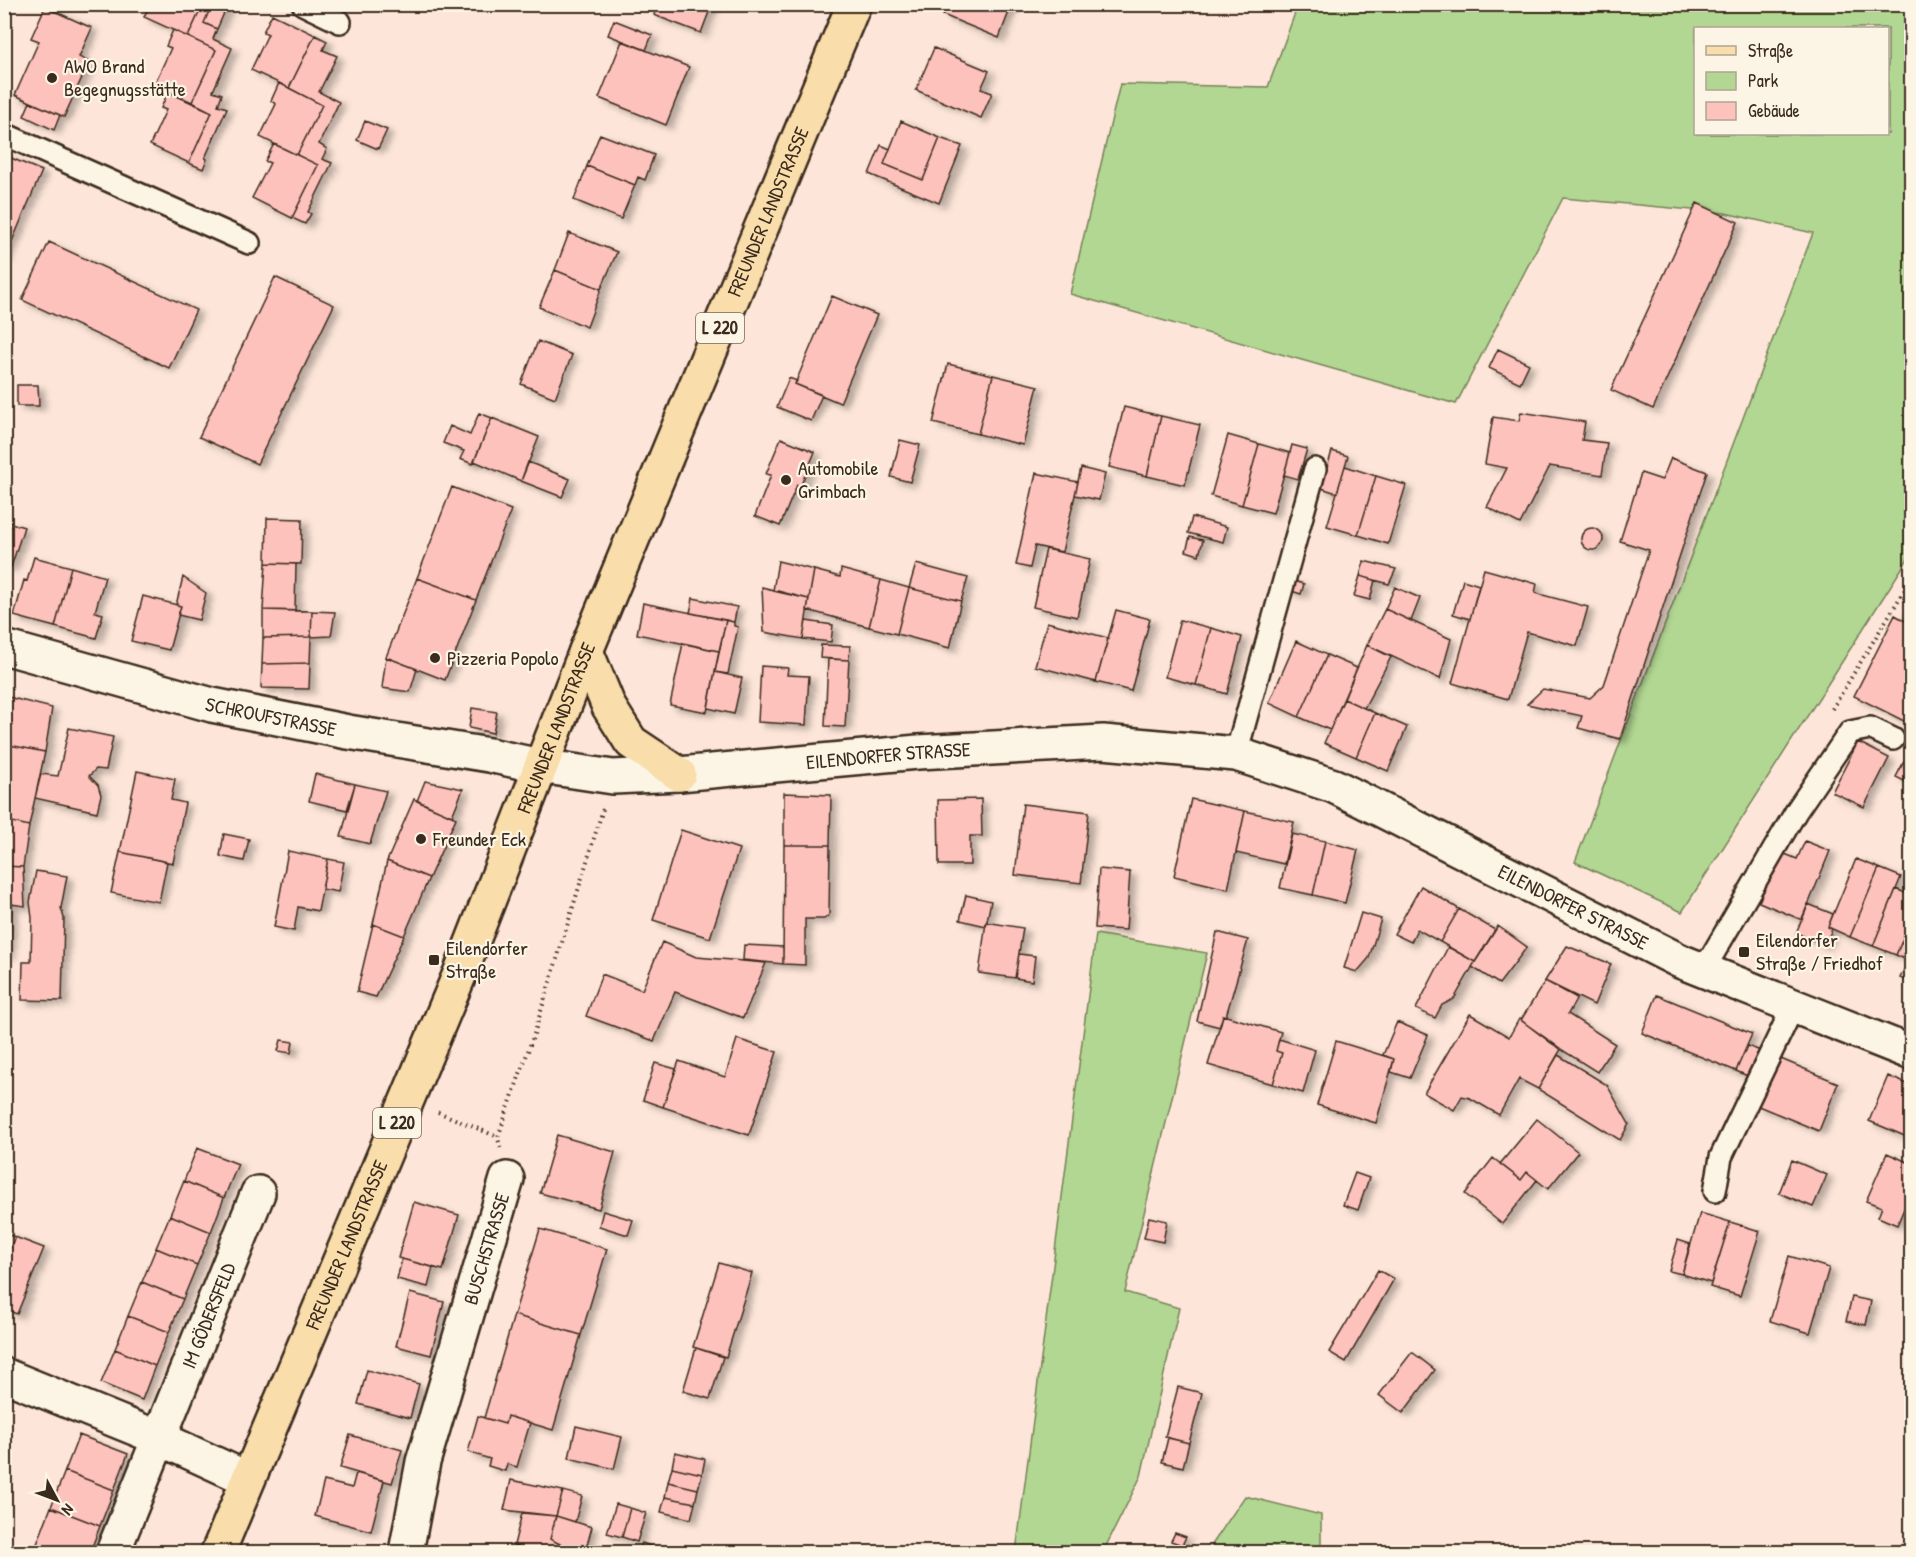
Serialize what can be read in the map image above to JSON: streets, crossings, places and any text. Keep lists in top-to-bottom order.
{
  "streets": {
    "main road": ["FREUNDER LANDSTRASSE", "L 220"],
    "street": [
      "SCHROUFSTRASSE",
      "EILENDORFER STRASSE",
      "BUSCHSTRASSE",
      "IM GÖDERSFELD"
    ]
  },
  "crossings": [
    ["FREUNDER LANDSTRASSE", "SCHROUFSTRASSE"],
    ["FREUNDER LANDSTRASSE", "EILENDORFER STRASSE"],
    ["SCHROUFSTRASSE", "EILENDORFER STRASSE"]
  ],
  "places": {
    "other": [
      "AWO Brand Begegnugsstätte",
      "Automobile Grimbach",
      "Pizzeria Popolo",
      "Freunder Eck"
    ],
    "transit": ["Eilendorfer Straße / Friedhof", "Eilendorfer Straße"]
  },
  "legend": ["Straße", "Park", "Gebäude"],
  "north": "bottom right"
}
